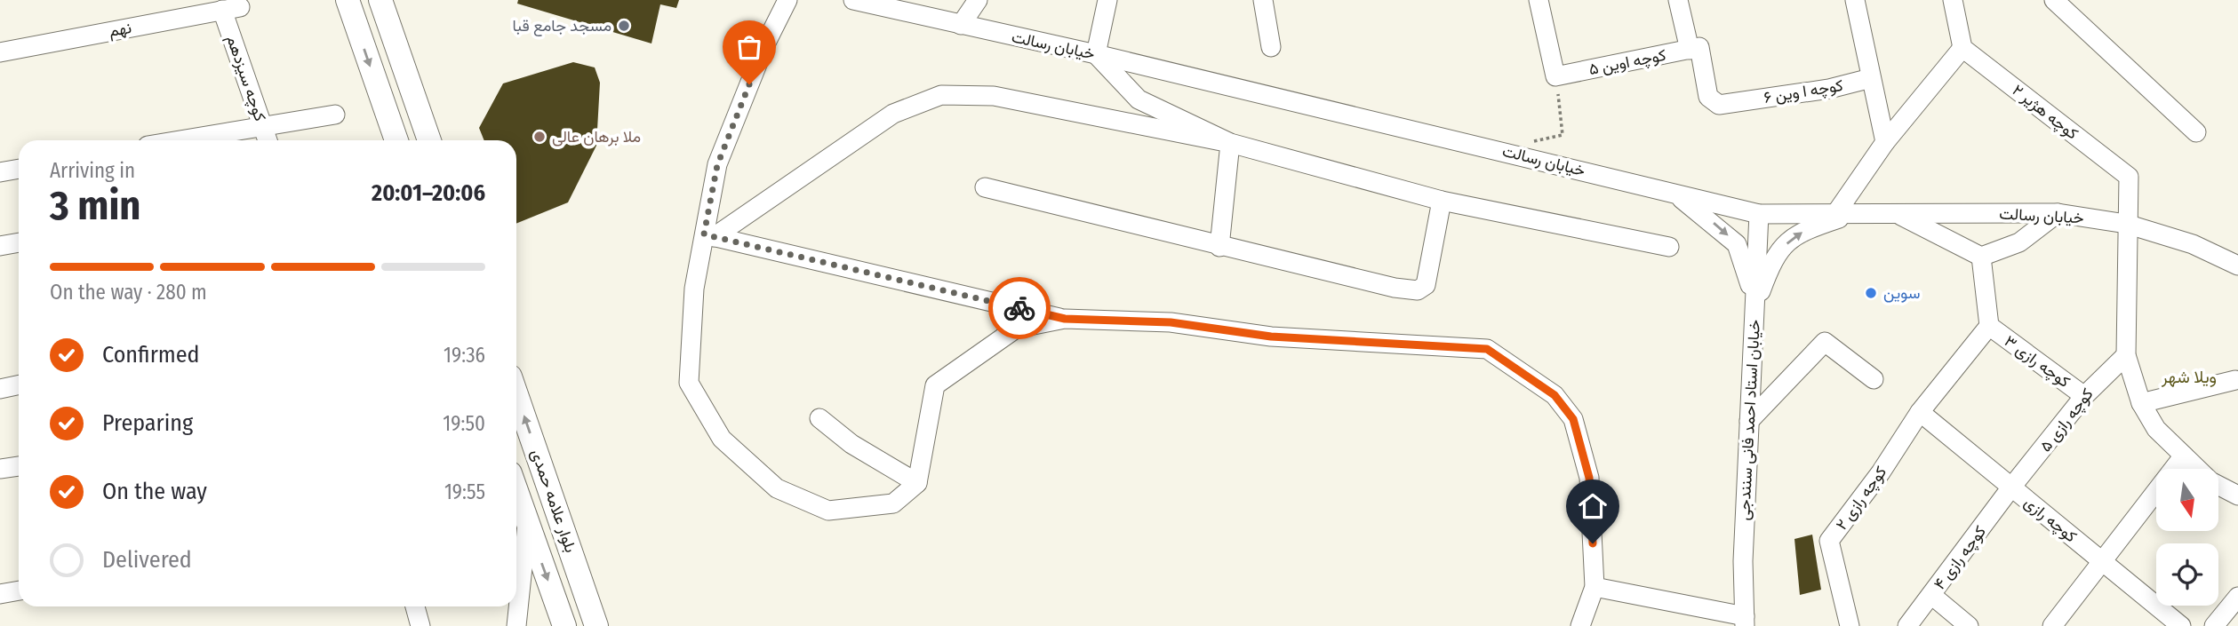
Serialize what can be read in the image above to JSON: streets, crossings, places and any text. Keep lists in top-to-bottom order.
{
  "streets": {
    "main road": ["بلوار علامه حمدی"],
    "street": [
      "نهم",
      "خیابان رسالت",
      "کوچه اوین ۵",
      "کوچه سیزدهم",
      "کوچه ا وین ۶",
      "کوچه هژیر ۲",
      "کوچه رازی ۳",
      "خیابان استاد احمد فانی سنندجی",
      "کوچه رازی ۵",
      "کوچه رازی ۲",
      "کوچه رازی",
      "کوچه رازی ۴"
    ]
  },
  "crossings": [
    ["نهم", "کوچه سیزدهم"],
    ["خیابان رسالت", "کوچه هژیر ۲"],
    ["خیابان رسالت", "خیابان استاد احمد فانی سنندجی"],
    ["کوچه اوین ۵", "کوچه ا وین ۶"],
    ["کوچه رازی ۳", "کوچه رازی ۵"],
    ["کوچه رازی ۳", "کوچه رازی ۲"],
    ["کوچه رازی ۳", "کوچه رازی"],
    ["کوچه رازی ۵", "کوچه رازی"],
    ["کوچه رازی ۵", "کوچه رازی ۴"],
    ["کوچه رازی ۲", "کوچه رازی"],
    ["کوچه رازی", "کوچه رازی ۴"]
  ],
  "districts": ["ویلا شهر"],
  "places": ["مسجد جامع قبا", "ملا برهان عالی", "سوین"],
  "north": "bottom",
  "page": {
    "heading": ["3 min", "Arriving in", "20:01–20:06"],
    "bar": "On the way · 280 m",
    "list": [
      ["Confirmed", "19:36"],
      ["Preparing", "19:50"],
      ["On the way", "19:55"],
      "Delivered"
    ]
  }
}
